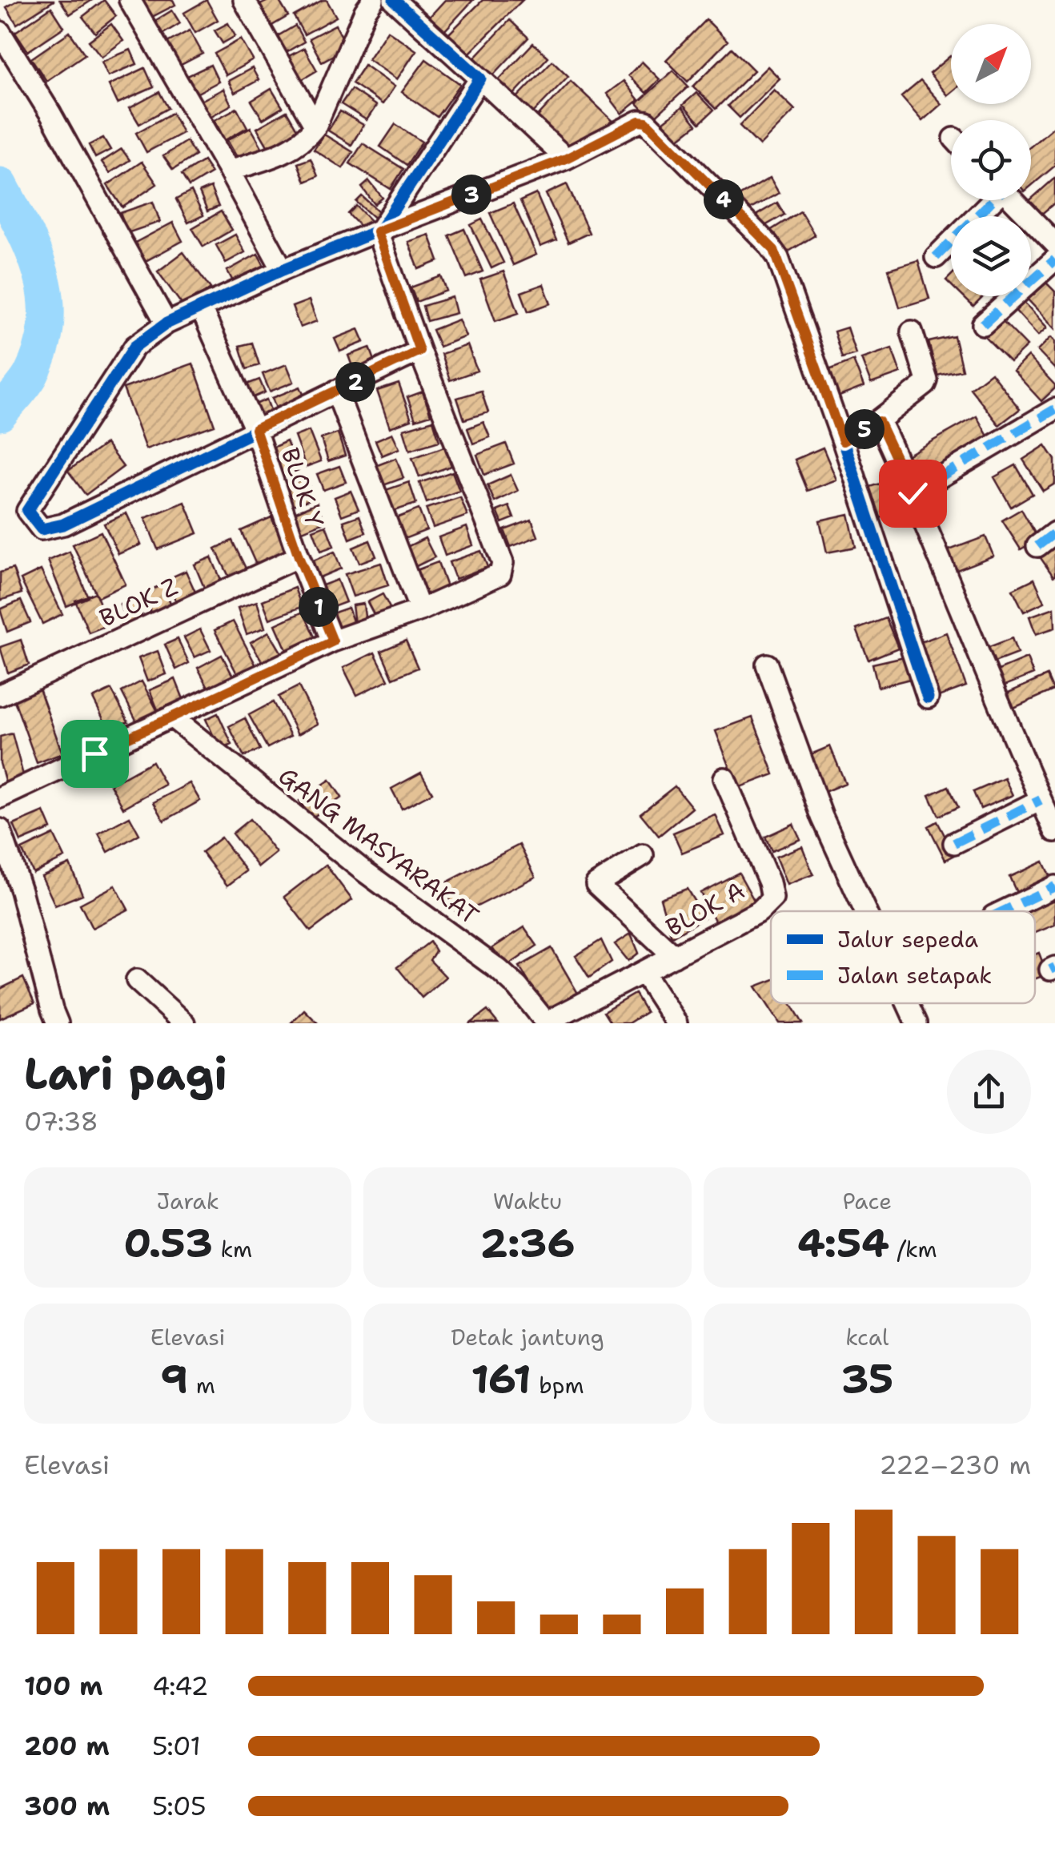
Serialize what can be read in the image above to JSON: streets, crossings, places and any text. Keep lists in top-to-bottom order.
{
  "streets": {
    "street": [
      "BLOK Y",
      "BLOK Z",
      "GANG MASYARAKAT",
      "BLOK A"
    ]
  },
  "crossings": [
    ["BLOK Y", "BLOK Z"],
    ["GANG MASYARAKAT", "BLOK A"]
  ],
  "legend": ["Jalur sepeda", "Jalan setapak"],
  "north": "top right",
  "page": {
    "pins": [
      "3",
      "4",
      "2",
      "5",
      "1"
    ],
    "heading": ["Lari pagi", "07:38"],
    "stats": [
      ["Jarak", "0.53 km"],
      ["Waktu", "2:36"],
      ["Pace", "4:54 /km"],
      ["Elevasi", "9 m"],
      ["Detak jantung", "161 bpm"],
      ["kcal", "35"]
    ],
    "chart": ["Elevasi", "222–230 m"],
    "list": [
      {
        "name": "100 m",
        "note": "4:42"
      },
      {
        "name": "200 m",
        "note": "5:01"
      },
      {
        "name": "300 m",
        "note": "5:05"
      }
    ]
  }
}
